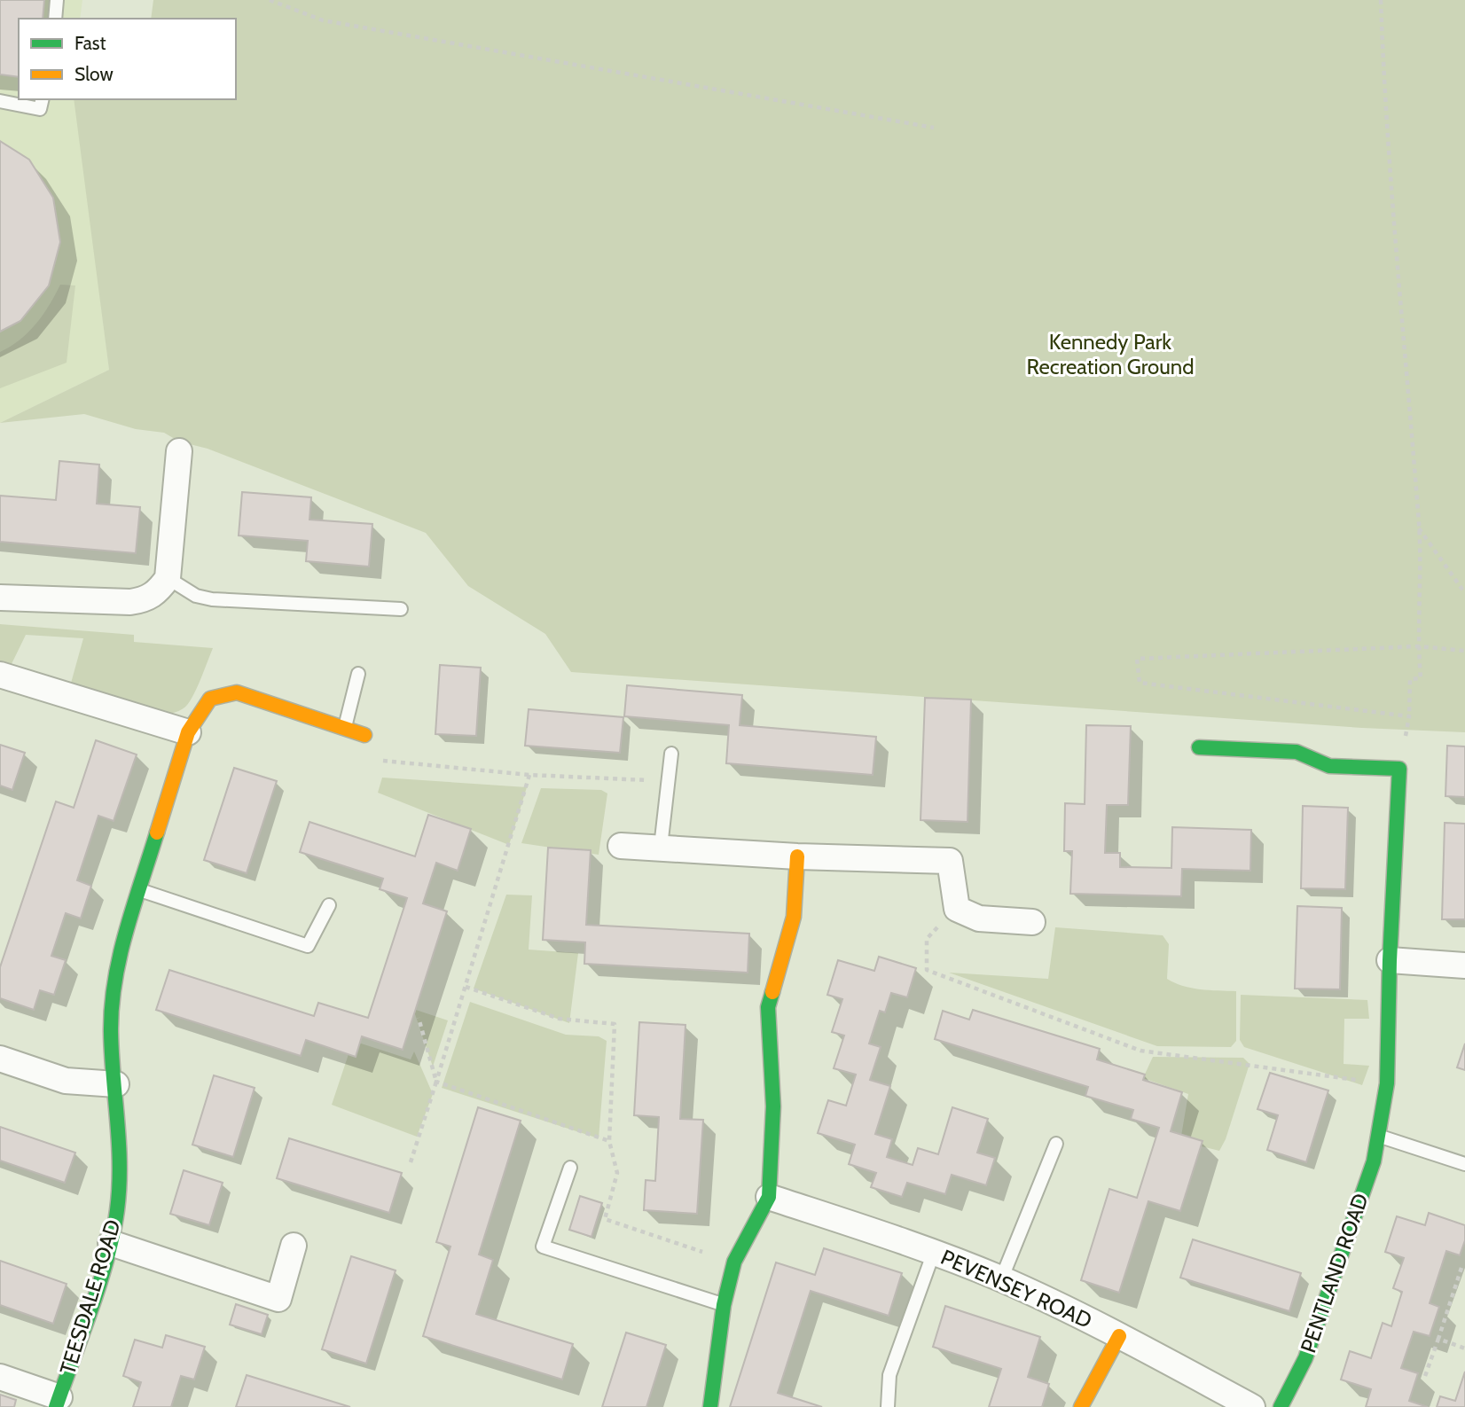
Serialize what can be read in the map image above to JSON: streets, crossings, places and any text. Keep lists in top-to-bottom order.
{
  "streets": {
    "street": ["PENTLAND ROAD", "PEVENSEY ROAD", "TEESDALE ROAD"]
  },
  "parks": ["Kennedy Park Recreation Ground"],
  "legend": ["Fast", "Slow"]
}
